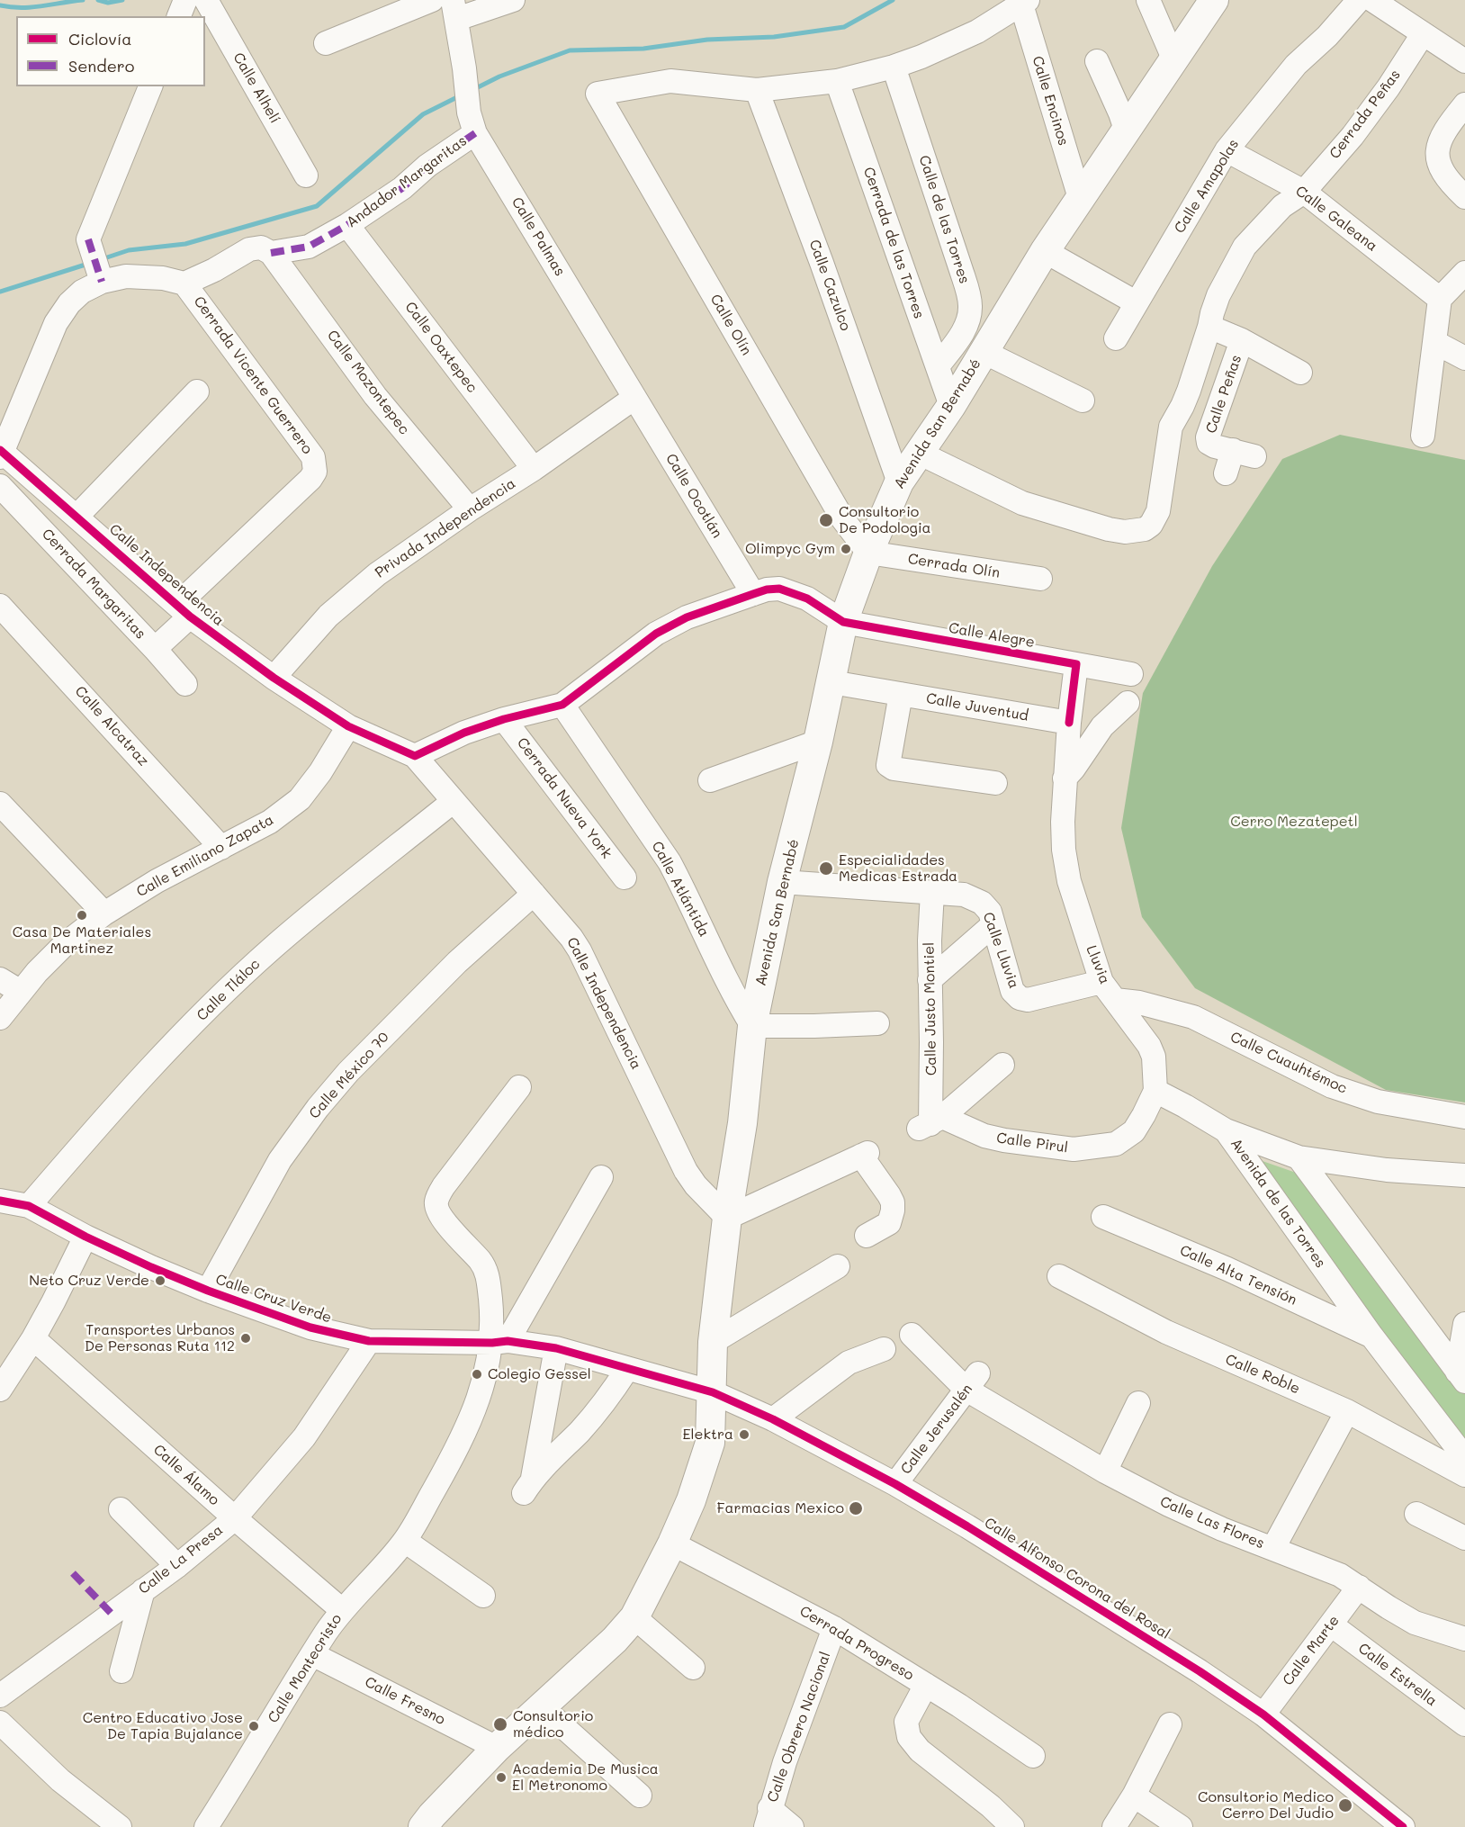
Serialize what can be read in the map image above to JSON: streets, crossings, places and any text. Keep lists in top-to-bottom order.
{
  "streets": {
    "main road": ["Avenida San Bernabé"],
    "street": [
      "Calle Alhelí",
      "Calle Encinos",
      "Cerrada Peñas",
      "Andador Margaritas",
      "Calle Amapolas",
      "Calle Galeana",
      "Calle de las Torres",
      "Calle Palmas",
      "Cerrada de las Torres",
      "Calle Cazulco",
      "Calle Olín",
      "Calle Oaxtepec",
      "Cerrada Vicente Guerrero",
      "Calle Mozontepec",
      "Calle Peñas",
      "Calle Ocotlán",
      "Privada Independencia",
      "Cerrada Olín",
      "Calle Independencia",
      "Cerrada Margaritas",
      "Calle Alegre",
      "Calle Juventud",
      "Calle Alcatraz",
      "Cerrada Nueva York",
      "Calle Emiliano Zapata",
      "Calle Atlántida",
      "Calle Lluvia",
      "Lluvia",
      "Calle Tláloc",
      "Calle Justo Montiel",
      "Calle Cuauhtémoc",
      "Calle México 70",
      "Calle Pirul",
      "Avenida de las Torres",
      "Calle Alta Tensión",
      "Calle Cruz Verde",
      "Calle Roble",
      "Calle Jerusalén",
      "Calle Álamo",
      "Calle Las Flores",
      "Calle La Presa",
      "Calle Alfonso Corona del Rosal",
      "Cerrada Progreso",
      "Calle Marte",
      "Calle Montecristo",
      "Calle Estrella",
      "Calle Fresno",
      "Calle Obrero Nacional"
    ]
  },
  "crossings": [
    ["Calle Encinos", "Avenida San Bernabé"],
    ["Cerrada Peñas", "Calle Galeana"],
    ["Andador Margaritas", "Calle Palmas"],
    ["Andador Margaritas", "Calle Oaxtepec"],
    ["Andador Margaritas", "Cerrada Vicente Guerrero"],
    ["Andador Margaritas", "Calle Mozontepec"],
    ["Calle Amapolas", "Calle Galeana"],
    ["Calle de las Torres", "Cerrada de las Torres"],
    ["Calle Palmas", "Calle Ocotlán"],
    ["Calle Palmas", "Privada Independencia"],
    ["Cerrada de las Torres", "Avenida San Bernabé"],
    ["Calle Cazulco", "Calle Olín"],
    ["Calle Cazulco", "Avenida San Bernabé"],
    ["Calle Olín", "Avenida San Bernabé"],
    ["Calle Olín", "Cerrada Olín"],
    ["Calle Oaxtepec", "Privada Independencia"],
    ["Cerrada Vicente Guerrero", "Calle Independencia"],
    ["Calle Mozontepec", "Privada Independencia"],
    ["Avenida San Bernabé", "Cerrada Olín"],
    ["Avenida San Bernabé", "Calle Independencia"],
    ["Avenida San Bernabé", "Calle Alegre"],
    ["Avenida San Bernabé", "Calle Juventud"],
    ["Avenida San Bernabé", "Calle Atlántida"],
    ["Avenida San Bernabé", "Calle Cruz Verde"],
    ["Avenida San Bernabé", "Calle Alfonso Corona del Rosal"],
    ["Avenida San Bernabé", "Cerrada Progreso"],
    ["Avenida San Bernabé", "Calle Fresno"],
    ["Calle Ocotlán", "Privada Independencia"],
    ["Privada Independencia", "Calle Independencia"],
    ["Calle Independencia", "Calle Emiliano Zapata"],
    ["Calle Independencia", "Calle Tláloc"],
    ["Calle Independencia", "Calle México 70"],
    ["Calle Alcatraz", "Calle Emiliano Zapata"],
    ["Calle Lluvia", "Lluvia"],
    ["Calle Lluvia", "Calle Justo Montiel"],
    ["Calle Lluvia", "Calle Cuauhtémoc"],
    ["Lluvia", "Calle Cuauhtémoc"],
    ["Lluvia", "Calle Pirul"],
    ["Calle Tláloc", "Calle Cruz Verde"],
    ["Calle Justo Montiel", "Calle Pirul"],
    ["Calle México 70", "Calle Cruz Verde"],
    ["Avenida de las Torres", "Calle Alta Tensión"],
    ["Calle Cruz Verde", "Calle La Presa"],
    ["Calle Cruz Verde", "Calle Alfonso Corona del Rosal"],
    ["Calle Cruz Verde", "Calle Montecristo"],
    ["Calle Jerusalén", "Calle Las Flores"],
    ["Calle Jerusalén", "Calle Alfonso Corona del Rosal"],
    ["Calle Álamo", "Calle La Presa"],
    ["Calle Álamo", "Calle Montecristo"],
    ["Calle Las Flores", "Calle Marte"],
    ["Calle Alfonso Corona del Rosal", "Calle Marte"],
    ["Cerrada Progreso", "Calle Obrero Nacional"],
    ["Calle Marte", "Calle Estrella"],
    ["Calle Montecristo", "Calle Fresno"]
  ],
  "parks": ["Cerro Mezatepetl"],
  "places": [
    "Consultorio De Podologia",
    "Olimpyc Gym",
    "Especialidades Medicas Estrada",
    "Casa De Materiales Martinez",
    "Neto Cruz Verde",
    "Transportes Urbanos De Personas Ruta 112",
    "Colegio Gessel",
    "Elektra",
    "Farmacias Mexico",
    "Consultorio médico",
    "Centro Educativo Jose De Tapia Bujalance",
    "Academia De Musica El Metronomo",
    "Consultorio Medico Cerro Del Judio"
  ],
  "legend": ["Ciclovía", "Sendero"]
}
